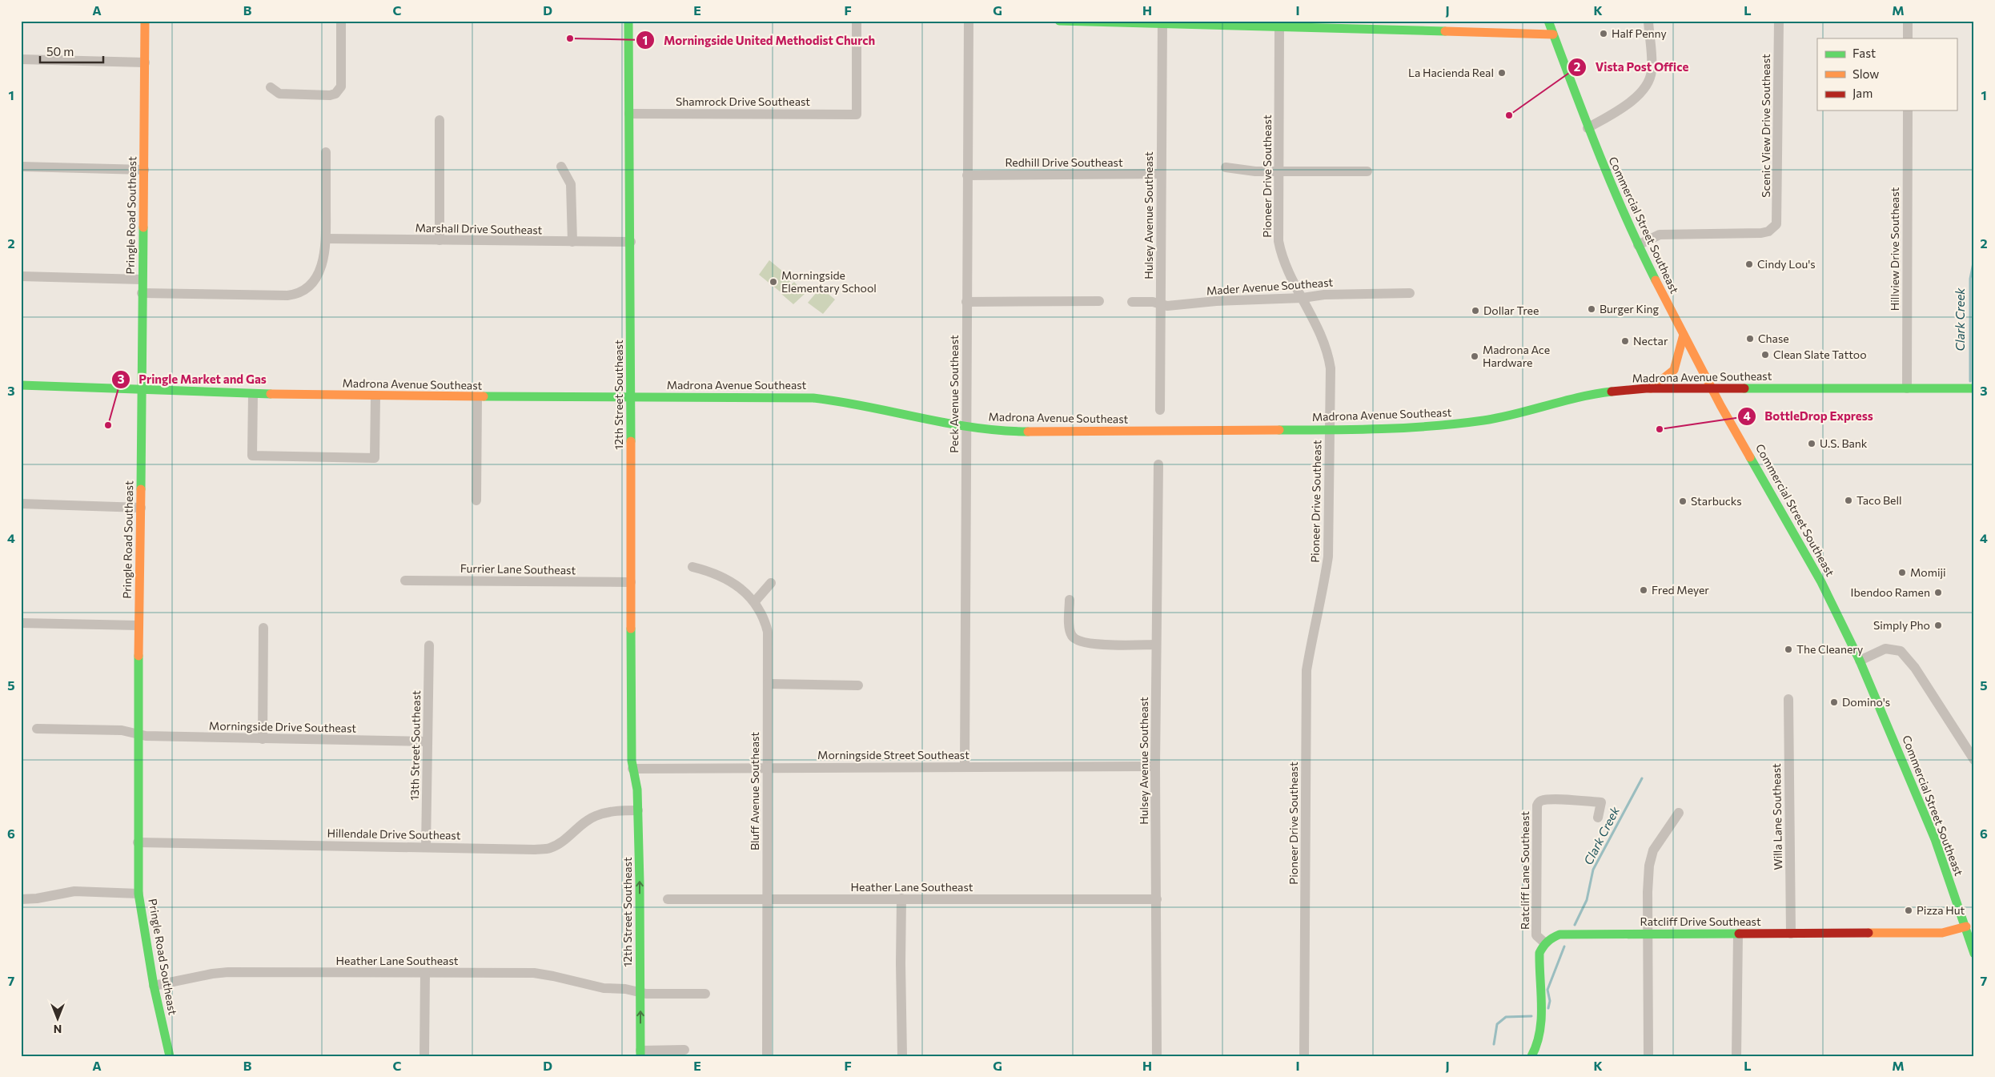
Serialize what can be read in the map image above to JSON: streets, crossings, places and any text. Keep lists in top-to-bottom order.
{
  "streets": {
    "main road": [
      "Pringle Road Southeast",
      "Commercial Street Southeast",
      "Madrona Avenue Southeast",
      "12th Street Southeast",
      "Ratcliff Drive Southeast"
    ],
    "street": [
      "Shamrock Drive Southeast",
      "Scenic View Drive Southeast",
      "Redhill Drive Southeast",
      "Pioneer Drive Southeast",
      "Hulsey Avenue Southeast",
      "Marshall Drive Southeast",
      "Hillview Drive Southeast",
      "Mader Avenue Southeast",
      "Peck Avenue Southeast",
      "Furrier Lane Southeast",
      "Morningside Drive Southeast",
      "13th Street Southeast",
      "Morningside Street Southeast",
      "Bluff Avenue Southeast",
      "Willa Lane Southeast",
      "Hillendale Drive Southeast",
      "Ratcliff Lane Southeast",
      "Heather Lane Southeast"
    ]
  },
  "crossings": [
    ["Shamrock Drive Southeast", "12th Street Southeast"],
    ["Scenic View Drive Southeast", "Commercial Street Southeast"],
    ["Redhill Drive Southeast", "Hulsey Avenue Southeast"],
    ["Redhill Drive Southeast", "Peck Avenue Southeast"],
    ["Pioneer Drive Southeast", "Mader Avenue Southeast"],
    ["Pioneer Drive Southeast", "Madrona Avenue Southeast"],
    ["Pringle Road Southeast", "Madrona Avenue Southeast"],
    ["Pringle Road Southeast", "Morningside Drive Southeast"],
    ["Pringle Road Southeast", "Hillendale Drive Southeast"],
    ["Pringle Road Southeast", "Heather Lane Southeast"],
    ["Hulsey Avenue Southeast", "Mader Avenue Southeast"],
    ["Hulsey Avenue Southeast", "Morningside Street Southeast"],
    ["Hulsey Avenue Southeast", "Heather Lane Southeast"],
    ["Commercial Street Southeast", "Madrona Avenue Southeast"],
    ["Commercial Street Southeast", "Ratcliff Drive Southeast"],
    ["Marshall Drive Southeast", "12th Street Southeast"],
    ["Hillview Drive Southeast", "Madrona Avenue Southeast"],
    ["Madrona Avenue Southeast", "Peck Avenue Southeast"],
    ["Madrona Avenue Southeast", "12th Street Southeast"],
    ["Peck Avenue Southeast", "Morningside Street Southeast"],
    ["12th Street Southeast", "Furrier Lane Southeast"],
    ["12th Street Southeast", "Morningside Street Southeast"],
    ["12th Street Southeast", "Hillendale Drive Southeast"],
    ["12th Street Southeast", "Heather Lane Southeast"],
    ["Morningside Drive Southeast", "13th Street Southeast"],
    ["13th Street Southeast", "Hillendale Drive Southeast"],
    ["Morningside Street Southeast", "Bluff Avenue Southeast"],
    ["Bluff Avenue Southeast", "Heather Lane Southeast"],
    ["Willa Lane Southeast", "Ratcliff Drive Southeast"],
    ["Ratcliff Lane Southeast", "Ratcliff Drive Southeast"]
  ],
  "water": ["Clark Creek"],
  "places": [
    "Half Penny",
    "Morningside United Methodist Church",
    "La Hacienda Real",
    "Vista Post Office",
    "Cindy Lou's",
    "Morningside Elementary School",
    "Burger King",
    "Dollar Tree",
    "Chase",
    "Nectar",
    "Clean Slate Tattoo",
    "Madrona Ace Hardware",
    "Pringle Market and Gas",
    "BottleDrop Express",
    "U.S. Bank",
    "Taco Bell",
    "Starbucks",
    "Momiji",
    "Fred Meyer",
    "Ibendoo Ramen",
    "Simply Pho",
    "The Cleanery",
    "Domino's",
    "Pizza Hut"
  ],
  "legend": ["Fast", "Slow", "Jam"],
  "scale_bar": "50 m",
  "north": "bottom",
  "grid": {
    "columns": [
      "A",
      "B",
      "C",
      "D",
      "E",
      "F",
      "G",
      "H",
      "I",
      "J",
      "K",
      "L",
      "M"
    ],
    "rows": [
      "1",
      "2",
      "3",
      "4",
      "5",
      "6",
      "7"
    ]
  }
}
